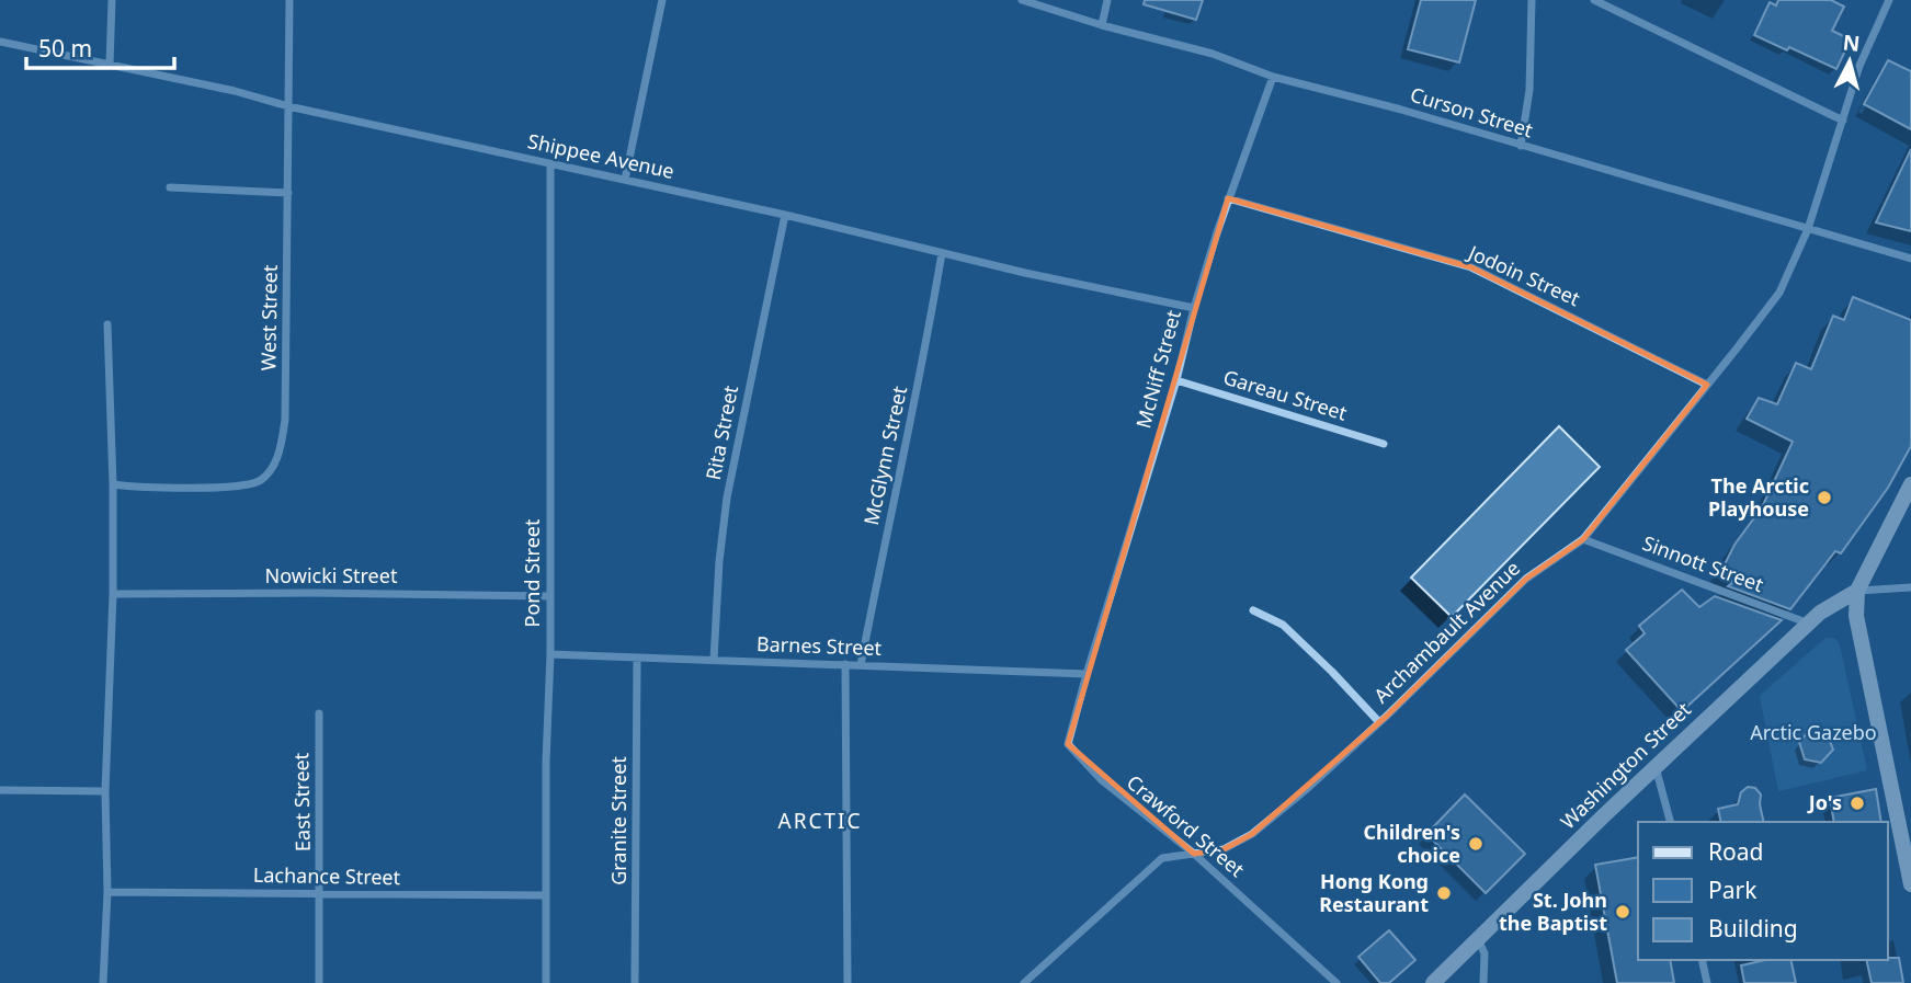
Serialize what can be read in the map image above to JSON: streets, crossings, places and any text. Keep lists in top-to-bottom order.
{
  "streets": {
    "main road": ["Washington Street"],
    "street": [
      "Curson Street",
      "Shippee Avenue",
      "Jodoin Street",
      "West Street",
      "McNiff Street",
      "Gareau Street",
      "Rita Street",
      "McGlynn Street",
      "Sinnott Street",
      "Pond Street",
      "Nowicki Street",
      "Archambault Avenue",
      "Barnes Street",
      "East Street",
      "Granite Street",
      "Crawford Street",
      "Lachance Street"
    ]
  },
  "crossings": [
    ["Curson Street", "McNiff Street"],
    ["Curson Street", "Archambault Avenue"],
    ["Shippee Avenue", "West Street"],
    ["Shippee Avenue", "McNiff Street"],
    ["Shippee Avenue", "Rita Street"],
    ["Shippee Avenue", "McGlynn Street"],
    ["Shippee Avenue", "Pond Street"],
    ["Jodoin Street", "McNiff Street"],
    ["Jodoin Street", "Archambault Avenue"],
    ["McNiff Street", "Gareau Street"],
    ["McNiff Street", "Barnes Street"],
    ["McNiff Street", "Crawford Street"],
    ["Rita Street", "Barnes Street"],
    ["McGlynn Street", "Barnes Street"],
    ["Sinnott Street", "Archambault Avenue"],
    ["Sinnott Street", "Washington Street"],
    ["Pond Street", "Nowicki Street"],
    ["Pond Street", "Barnes Street"],
    ["Pond Street", "Lachance Street"],
    ["Archambault Avenue", "Crawford Street"],
    ["Barnes Street", "Granite Street"],
    ["Barnes Street", "Crawford Street"],
    ["East Street", "Lachance Street"]
  ],
  "districts": ["ARCTIC"],
  "parks": ["Arctic Gazebo"],
  "places": [
    "The Arctic Playhouse",
    "Jo's",
    "Children's choice",
    "Hong Kong Restaurant",
    "St. John the Baptist"
  ],
  "legend": ["Road", "Park", "Building"],
  "scale_bar": "50 m",
  "north": "top"
}
